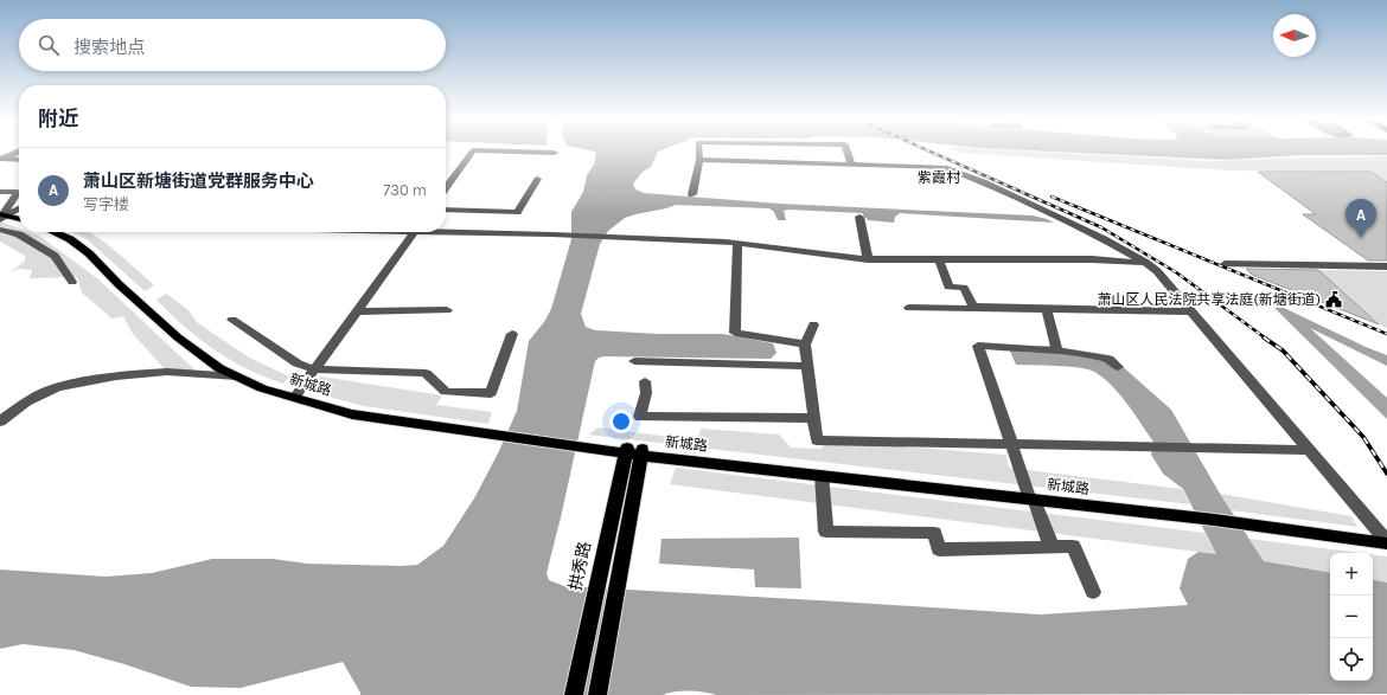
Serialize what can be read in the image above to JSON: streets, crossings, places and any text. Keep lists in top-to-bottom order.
{
  "streets": {
    "main road": ["新城路", "拱秀路"]
  },
  "crossings": [
    ["新城路", "拱秀路"]
  ],
  "districts": ["紫霞村"],
  "places": {
    "public building": ["萧山区人民法院共享法庭(新塘街道)"]
  },
  "north": "left",
  "page": {
    "search": "搜索地点",
    "heading": "附近",
    "list": [
      {
        "mark": "A",
        "name": "萧山区新塘街道党群服务中心",
        "note": "写字楼",
        "value": "730 m"
      }
    ],
    "pins": "A",
    "map_buttons": ["+", "−"]
  }
}
